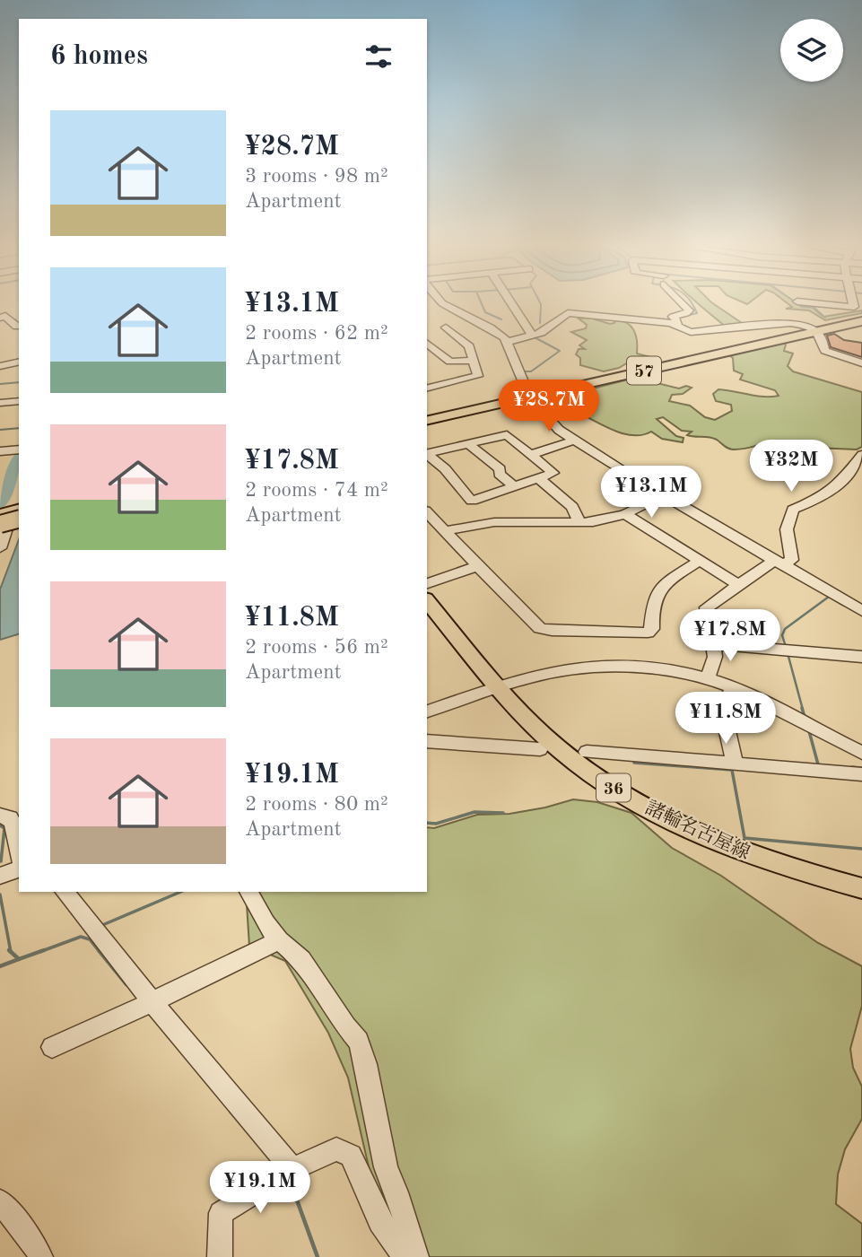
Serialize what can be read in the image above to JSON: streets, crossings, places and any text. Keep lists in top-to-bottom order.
{
  "streets": {
    "main road": ["57", "36", "諸輪名古屋線"]
  },
  "page": {
    "heading": "6 homes",
    "list": [
      {
        "name": "¥28.7M",
        "note": "3 rooms · 98 m² · Apartment"
      },
      {
        "name": "¥13.1M",
        "note": "2 rooms · 62 m² · Apartment"
      },
      {
        "name": "¥17.8M",
        "note": "2 rooms · 74 m² · Apartment"
      },
      {
        "name": "¥11.8M",
        "note": "2 rooms · 56 m² · Apartment"
      },
      {
        "name": "¥19.1M",
        "note": "2 rooms · 80 m² · Apartment"
      }
    ],
    "price": [
      "¥28.7M",
      "¥32M",
      "¥13.1M",
      "¥17.8M",
      "¥11.8M",
      "¥19.1M"
    ]
  }
}
